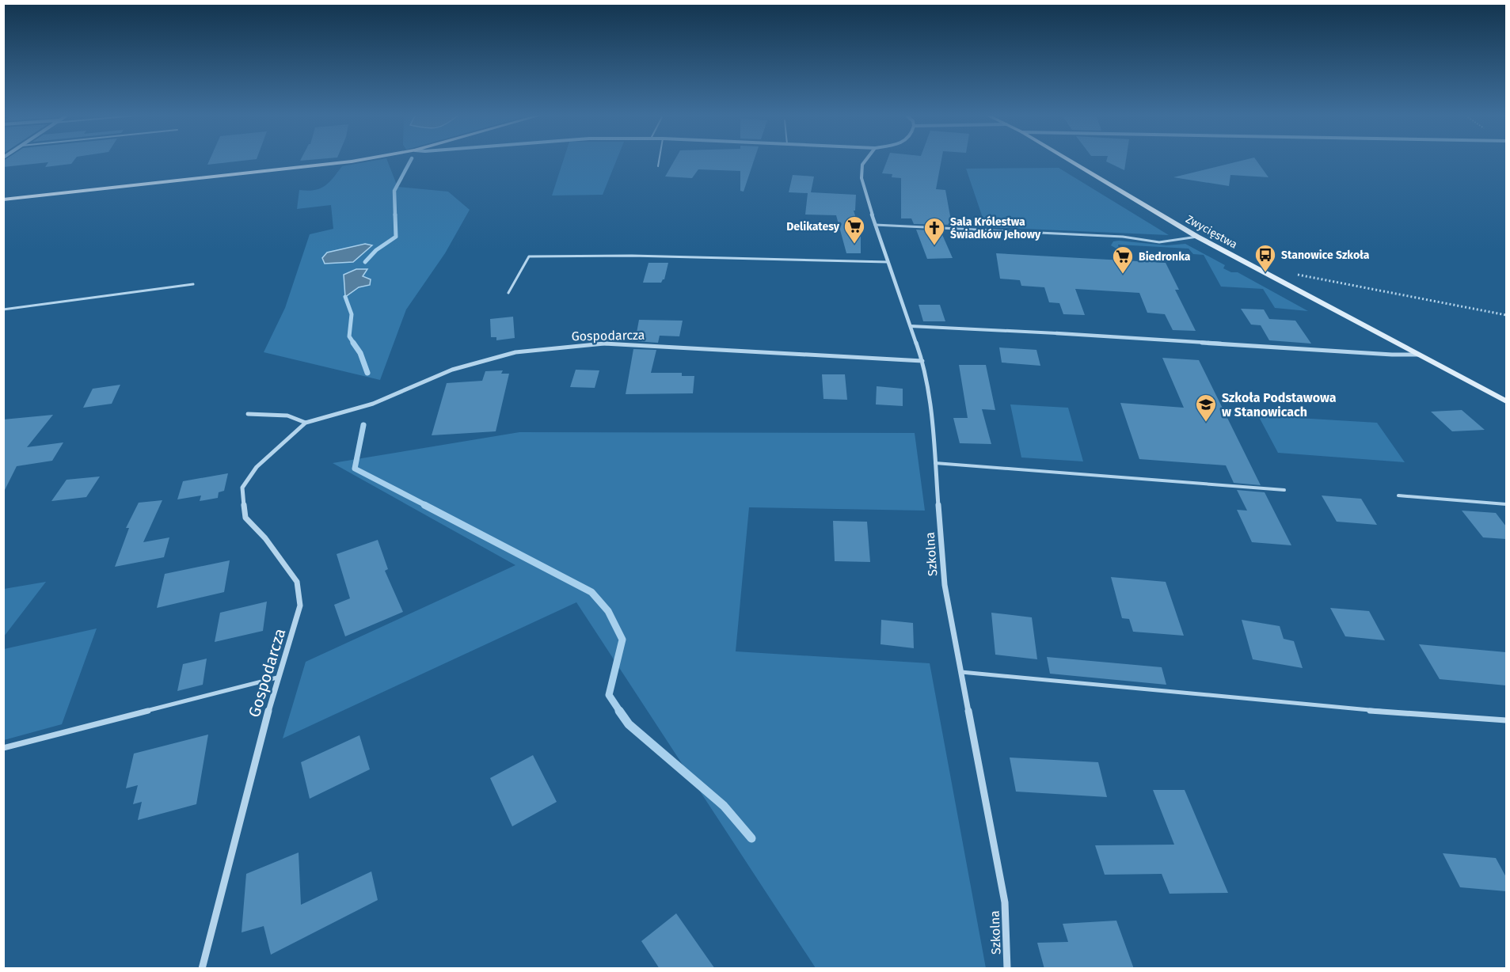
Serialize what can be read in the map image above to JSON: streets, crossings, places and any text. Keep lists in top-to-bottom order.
{
  "streets": {
    "main road": ["Zwycięstwa"],
    "street": ["Gospodarcza", "Szkolna"]
  },
  "crossings": [
    ["Gospodarcza", "Szkolna"]
  ],
  "places": {
    "supermarket": ["Delikatesy", "Biedronka"],
    "church": ["Sala Królestwa Świadków Jehowy"],
    "bus stop": ["Stanowice Szkoła"],
    "school or university": ["Szkoła Podstawowa w Stanowicach"]
  }
}
